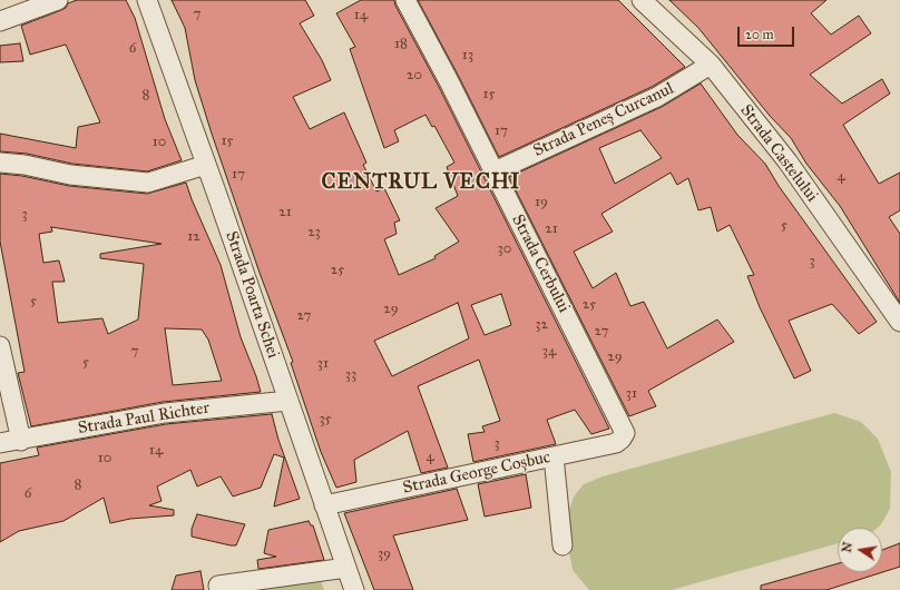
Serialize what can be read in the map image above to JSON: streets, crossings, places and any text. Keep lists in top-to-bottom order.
{
  "streets": {
    "street": [
      "Strada Peneș Curcanul",
      "Strada Castelului",
      "Strada Cerbului",
      "Strada Poarta Schei",
      "Strada Paul Richter",
      "Strada George Coșbuc"
    ]
  },
  "crossings": [
    ["Strada Peneș Curcanul", "Strada Castelului"],
    ["Strada Peneș Curcanul", "Strada Cerbului"],
    ["Strada Cerbului", "Strada George Coșbuc"],
    ["Strada Poarta Schei", "Strada Paul Richter"],
    ["Strada Poarta Schei", "Strada George Coșbuc"]
  ],
  "districts": ["CENTRUL VECHI"],
  "house_numbers": [
    "7",
    "14",
    "18",
    "6",
    "13",
    "20",
    "15",
    "8",
    "17",
    "15",
    "10",
    "17",
    "4",
    "19",
    "21",
    "3",
    "5",
    "21",
    "23",
    "12",
    "30",
    "3",
    "25",
    "5",
    "25",
    "29",
    "27",
    "32",
    "27",
    "7",
    "34",
    "29",
    "5",
    "31",
    "33",
    "31",
    "35",
    "3",
    "14",
    "4",
    "10",
    "8",
    "6",
    "39"
  ],
  "scale_bar": "20 m",
  "north": "left"
}
